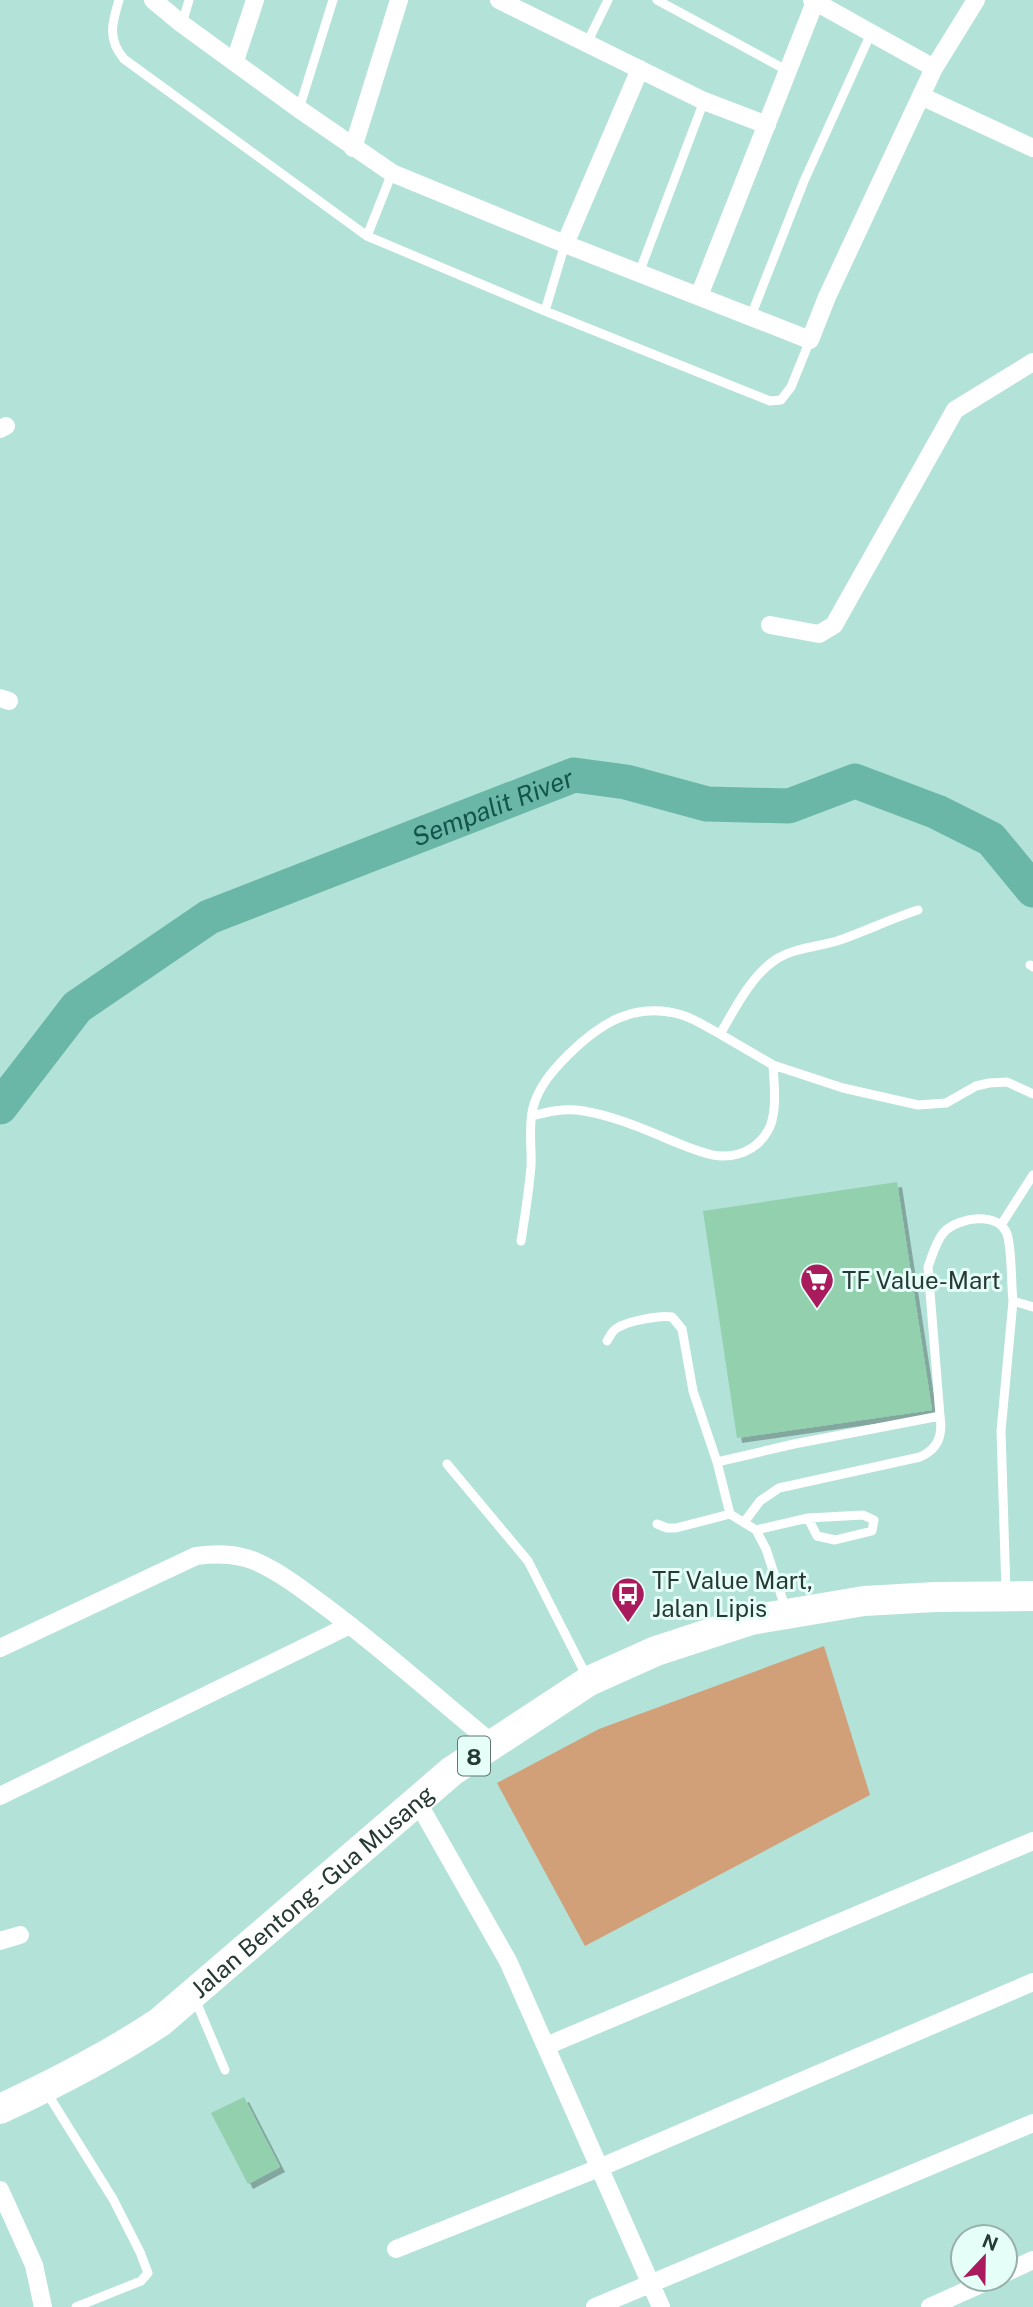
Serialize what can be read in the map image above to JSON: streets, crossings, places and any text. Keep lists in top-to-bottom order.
{
  "streets": {
    "main road": ["8", "Jalan Bentong - Gua Musang"]
  },
  "water": ["Sempalit River"],
  "places": {
    "supermarket": ["TF Value-Mart"],
    "bus stop": ["TF Value Mart, Jalan Lipis"]
  },
  "north": "top"
}
